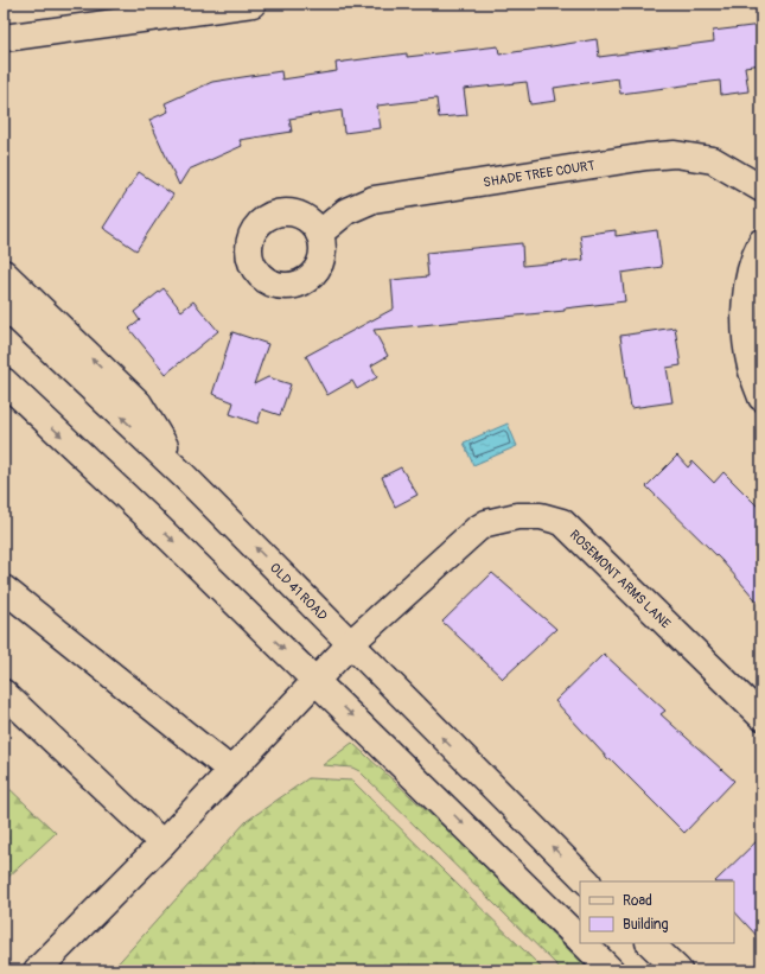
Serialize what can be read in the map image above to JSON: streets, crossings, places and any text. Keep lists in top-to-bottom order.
{
  "streets": {
    "street": ["SHADE TREE COURT", "ROSEMONT ARMS LANE", "OLD 41 ROAD"]
  },
  "crossings": [
    ["ROSEMONT ARMS LANE", "OLD 41 ROAD"]
  ],
  "legend": ["Road", "Building"]
}
